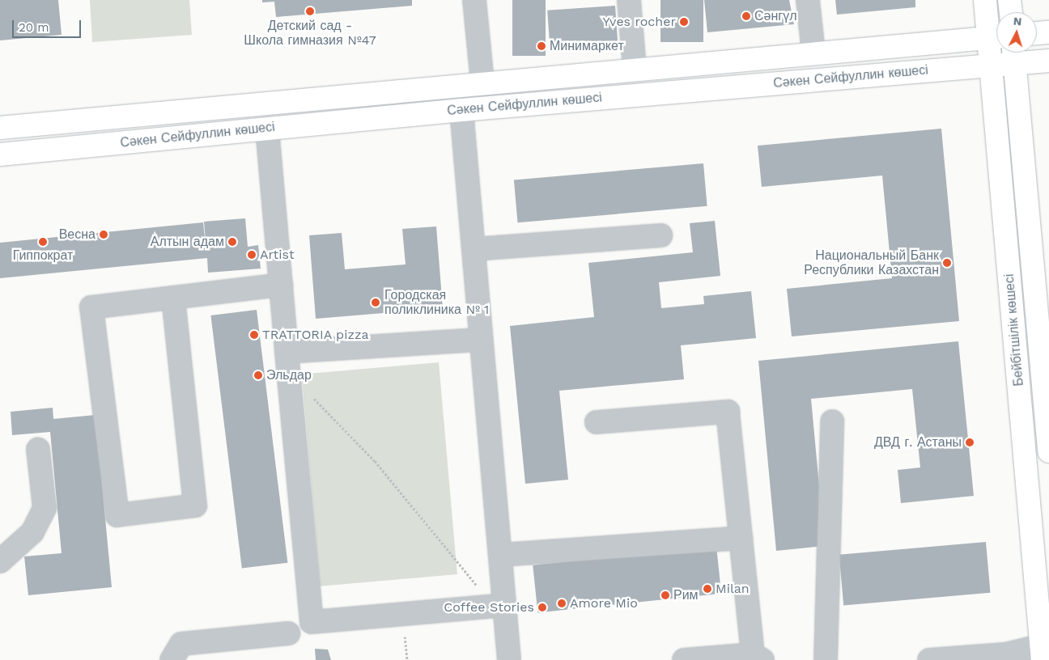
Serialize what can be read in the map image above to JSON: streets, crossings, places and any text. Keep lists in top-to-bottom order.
{
  "streets": {
    "main road": ["Сәкен Сейфуллин көшесі", "Бейбітшілік көшесі"]
  },
  "crossings": [
    ["Сәкен Сейфуллин көшесі", "Бейбітшілік көшесі"]
  ],
  "places": [
    "Детский сад - Школа гимназия №47",
    "Сәнгүл",
    "Yves rocher",
    "Минимаркет",
    "Весна",
    "Гиппократ",
    "Алтын адам",
    "Artist",
    "Национальный Банк Республики Казахстан",
    "Городская поликлиника № 1",
    "TRATTORIA pizza",
    "Эльдар",
    "ДВД г. Астаны",
    "Milan",
    "Рим",
    "Amore Mio",
    "Coffee Stories"
  ],
  "scale_bar": "20 m",
  "north": "top"
}
